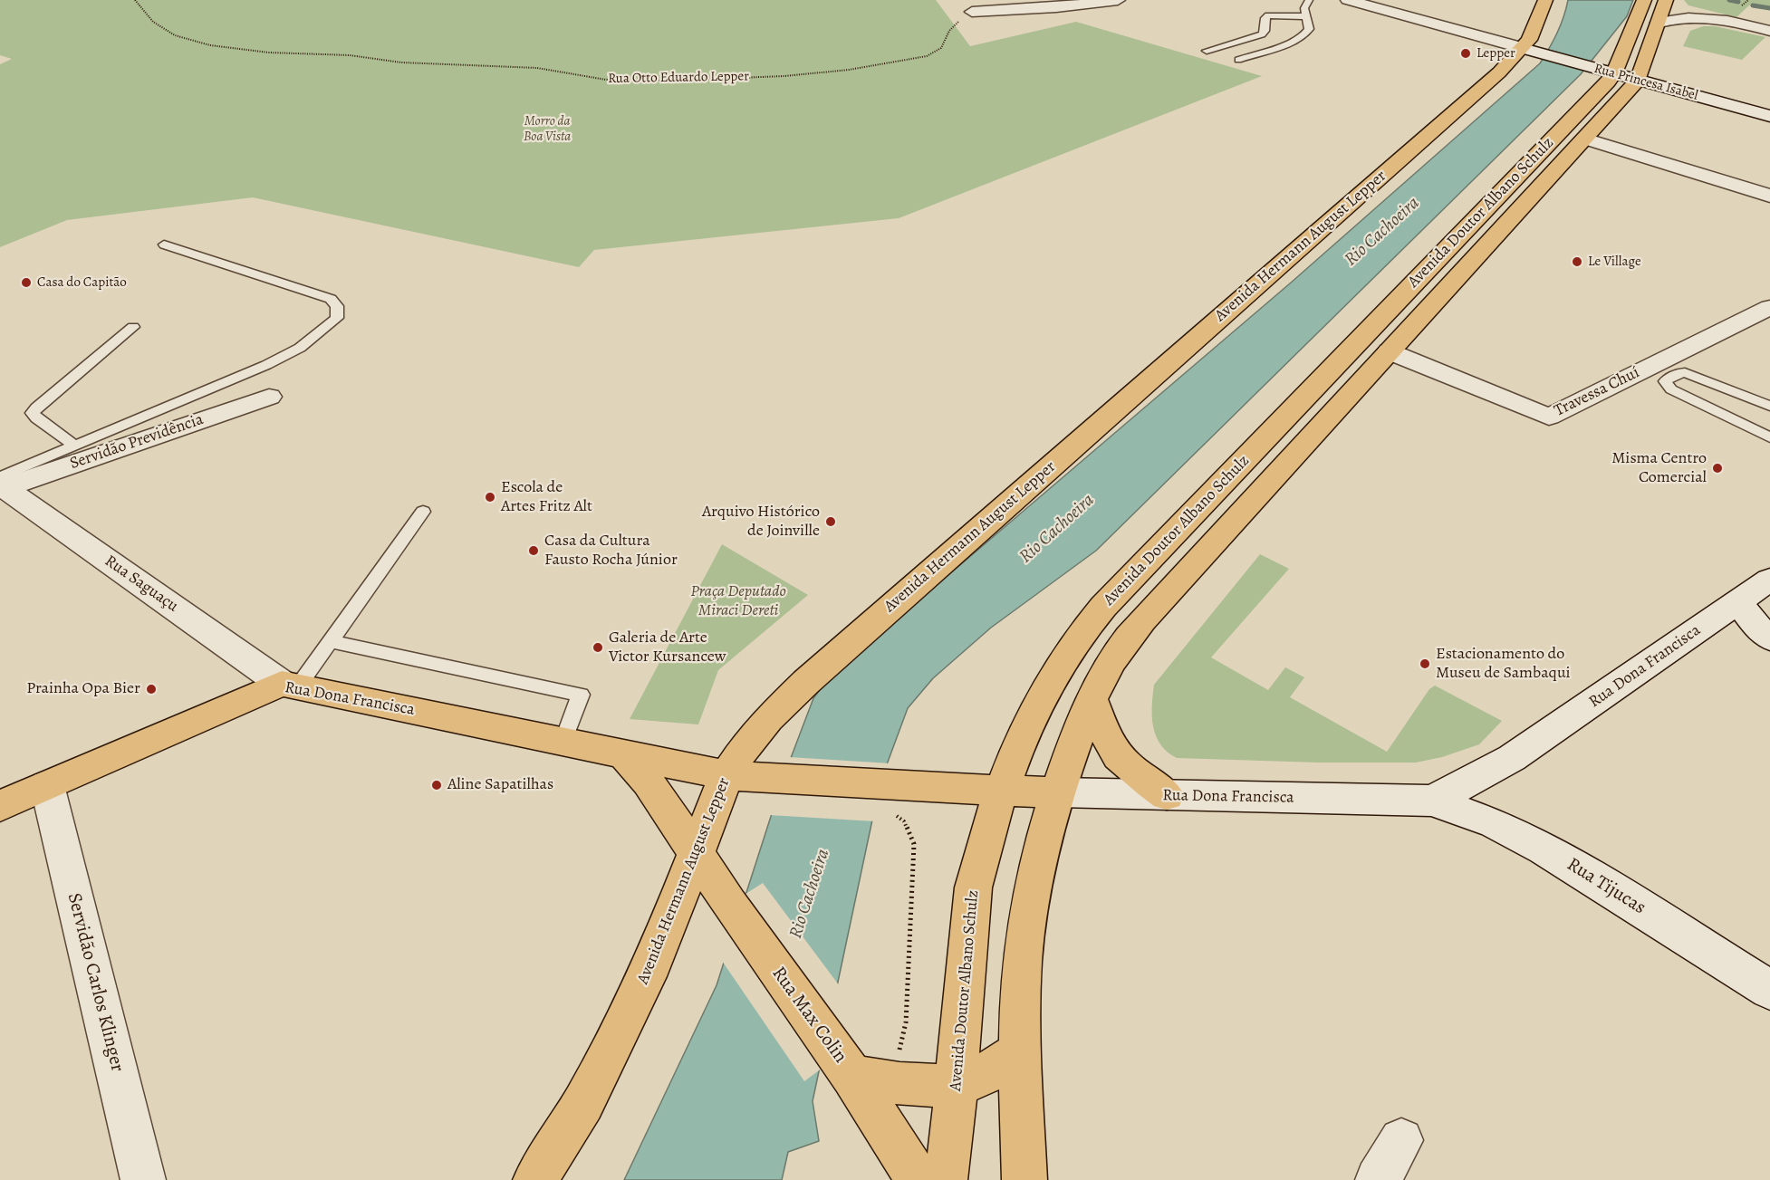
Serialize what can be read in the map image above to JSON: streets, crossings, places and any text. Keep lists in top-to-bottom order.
{
  "streets": {
    "main road": [
      "Avenida Doutor Albano Schulz",
      "Avenida Hermann August Lepper",
      "Rua Dona Francisca",
      "Rua Max Colin"
    ],
    "street": [
      "Rua Princesa Isabel",
      "Travessa Chuí",
      "Servidão Previdência",
      "Rua Saguaçu",
      "Rua Tijucas",
      "Servidão Carlos Klinger"
    ],
    "path": ["Rua Otto Eduardo Lepper"]
  },
  "crossings": [
    ["Rua Princesa Isabel", "Avenida Doutor Albano Schulz"],
    ["Rua Princesa Isabel", "Avenida Hermann August Lepper"],
    ["Avenida Doutor Albano Schulz", "Travessa Chuí"],
    ["Avenida Doutor Albano Schulz", "Rua Dona Francisca"],
    ["Avenida Hermann August Lepper", "Rua Dona Francisca"],
    ["Avenida Hermann August Lepper", "Rua Max Colin"],
    ["Servidão Previdência", "Rua Saguaçu"],
    ["Rua Saguaçu", "Rua Dona Francisca"],
    ["Rua Dona Francisca", "Rua Tijucas"],
    ["Rua Dona Francisca", "Servidão Carlos Klinger"]
  ],
  "water": ["Rio Cachoeira"],
  "parks": ["Morro da Boa Vista", "Praça Deputado Miraci Dereti"],
  "places": [
    "Lepper",
    "Le Village",
    "Casa do Capitão",
    "Misma Centro Comercial",
    "Escola de Artes Fritz Alt",
    "Arquivo Histórico de Joinville",
    "Casa da Cultura Fausto Rocha Júnior",
    "Galeria de Arte Victor Kursancew",
    "Estacionamento do Museu de Sambaqui",
    "Prainha Opa Bier",
    "Aline Sapatilhas"
  ]
}
